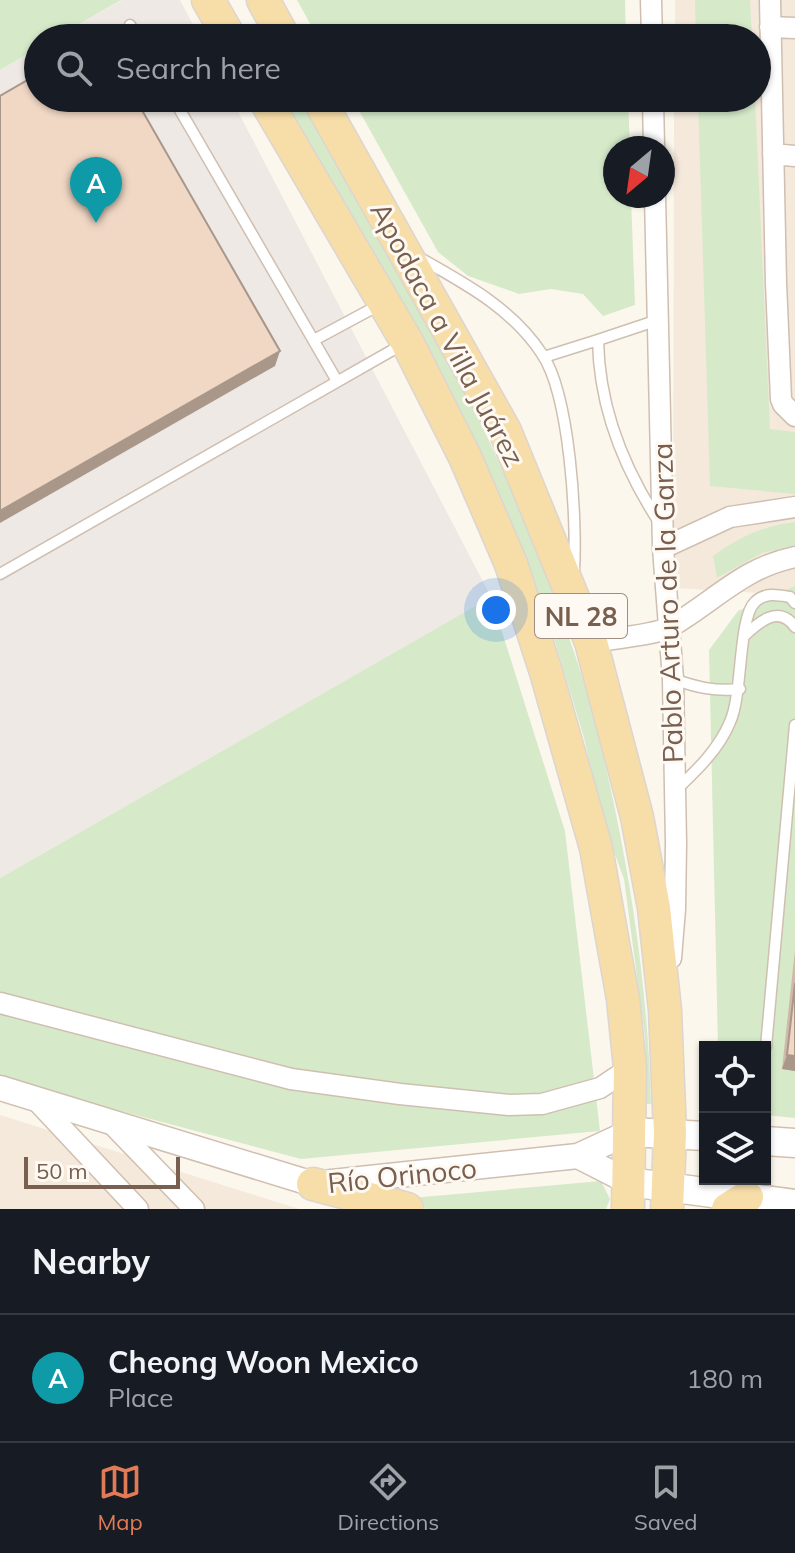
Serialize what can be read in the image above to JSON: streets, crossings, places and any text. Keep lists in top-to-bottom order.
{
  "streets": {
    "main road": ["Apodaca a Villa Juárez", "NL 28"],
    "street": ["Pablo Arturo de la Garza", "Río Orinoco"]
  },
  "crossings": [
    ["Apodaca a Villa Juárez", "Pablo Arturo de la Garza"],
    ["Apodaca a Villa Juárez", "Río Orinoco"]
  ],
  "scale_bar": "50 m",
  "north": "bottom left",
  "page": {
    "search": "Search here",
    "pins": "A",
    "scale": "50 m",
    "heading": "Nearby",
    "list": [
      {
        "mark": "A",
        "name": "Cheong Woon Mexico",
        "note": "Place",
        "value": "180 m"
      }
    ],
    "nav": ["Map", "Directions", "Saved"]
  }
}
